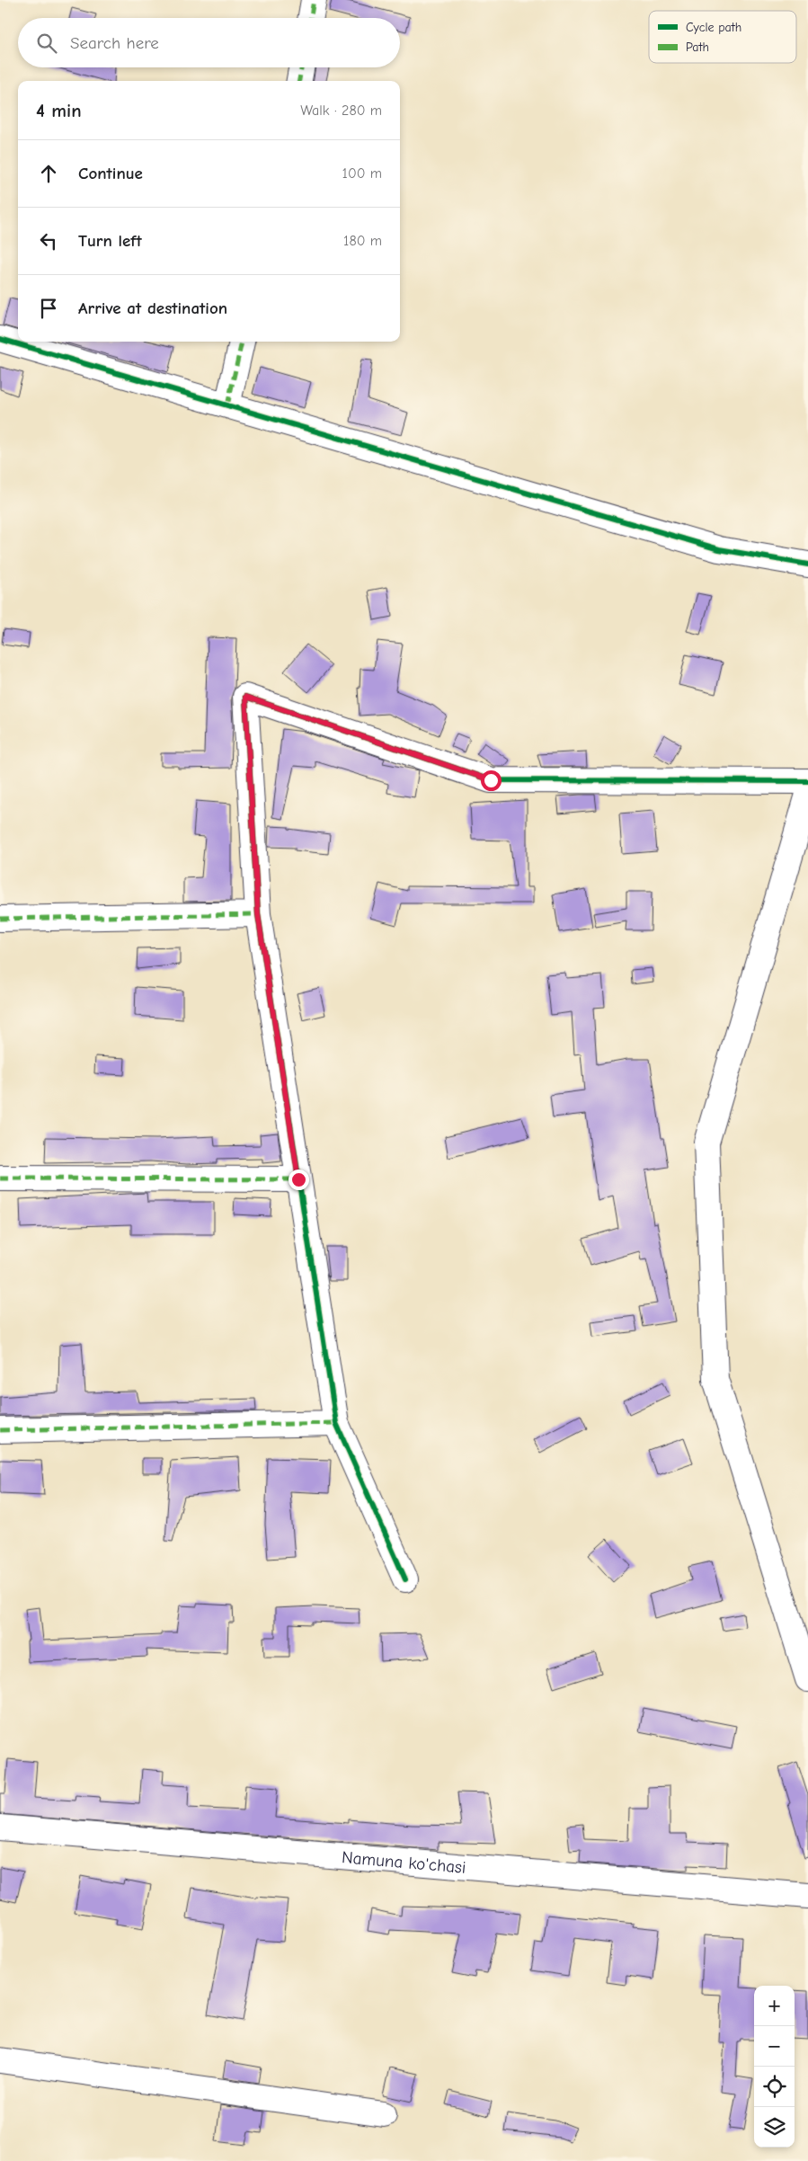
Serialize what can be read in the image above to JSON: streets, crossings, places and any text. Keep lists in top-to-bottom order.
{
  "streets": {
    "street": ["Namuna ko'chasi"]
  },
  "legend": ["Cycle path", "Path"],
  "page": {
    "search": "Search here",
    "heading": ["4 min", "Walk · 280 m"],
    "list": [
      ["Continue", "100 m"],
      ["Turn left", "180 m"],
      "Arrive at destination"
    ],
    "map_buttons": ["+", "−"]
  }
}
